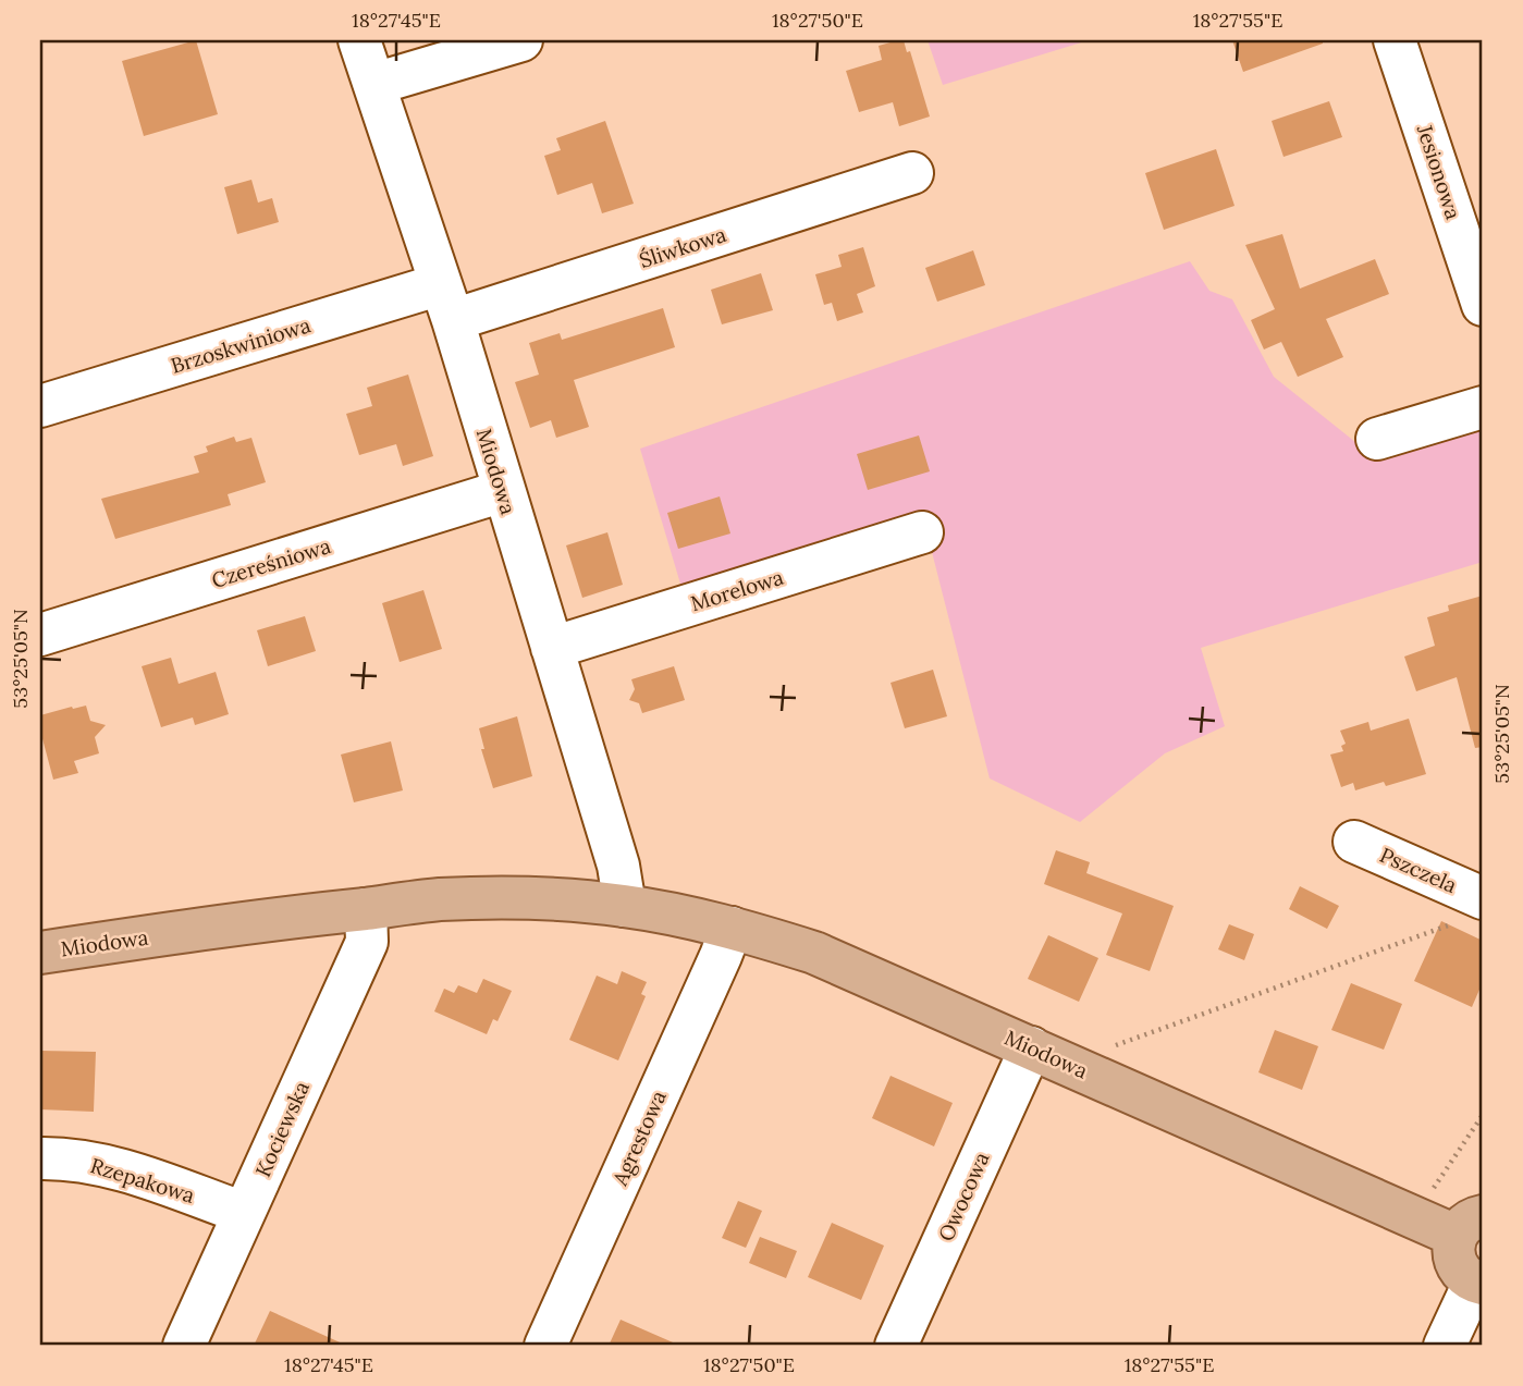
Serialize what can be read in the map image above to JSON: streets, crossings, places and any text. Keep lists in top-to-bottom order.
{
  "streets": {
    "main road": ["Miodowa"],
    "street": [
      "Jesionowa",
      "Śliwkowa",
      "Brzoskwiniowa",
      "Czereśniowa",
      "Morelowa",
      "Pszczela",
      "Kociewska",
      "Agrestowa",
      "Rzepakowa",
      "Owocowa"
    ]
  },
  "crossings": [
    ["Śliwkowa", "Brzoskwiniowa"],
    ["Śliwkowa", "Miodowa"],
    ["Brzoskwiniowa", "Miodowa"],
    ["Miodowa", "Czereśniowa"],
    ["Miodowa", "Morelowa"],
    ["Miodowa", "Kociewska"],
    ["Miodowa", "Agrestowa"],
    ["Miodowa", "Owocowa"],
    ["Kociewska", "Rzepakowa"]
  ],
  "coordinates": [
    "18°27'45\"E",
    "18°27'50\"E",
    "18°27'55\"E",
    "53°25'05\"N"
  ]
}
